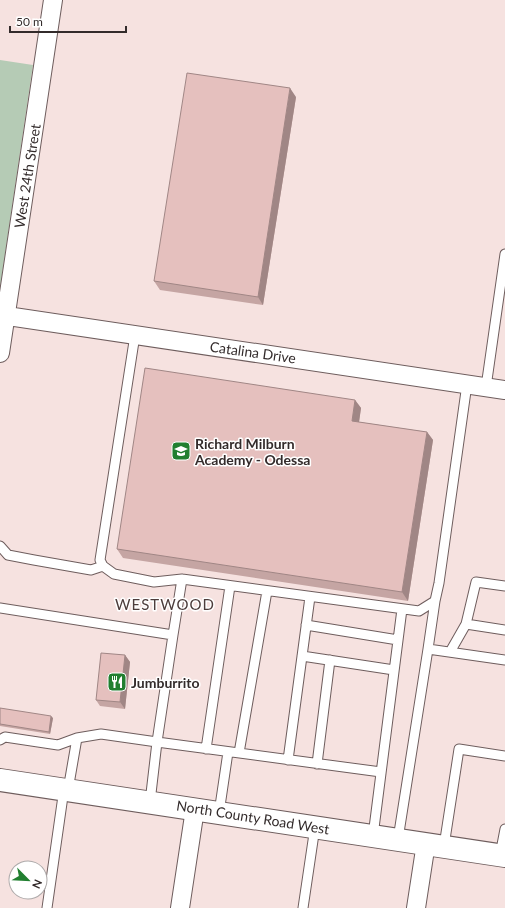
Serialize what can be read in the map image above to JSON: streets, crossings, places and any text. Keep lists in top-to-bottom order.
{
  "streets": {
    "main road": ["North County Road West"],
    "street": ["West 24th Street", "Catalina Drive"]
  },
  "crossings": [
    ["West 24th Street", "Catalina Drive"]
  ],
  "districts": ["WESTWOOD"],
  "places": {
    "school or university": ["Richard Milburn Academy - Odessa"],
    "restaurant": ["Jumburrito"]
  },
  "scale_bar": "50 m",
  "north": "bottom right"
}
